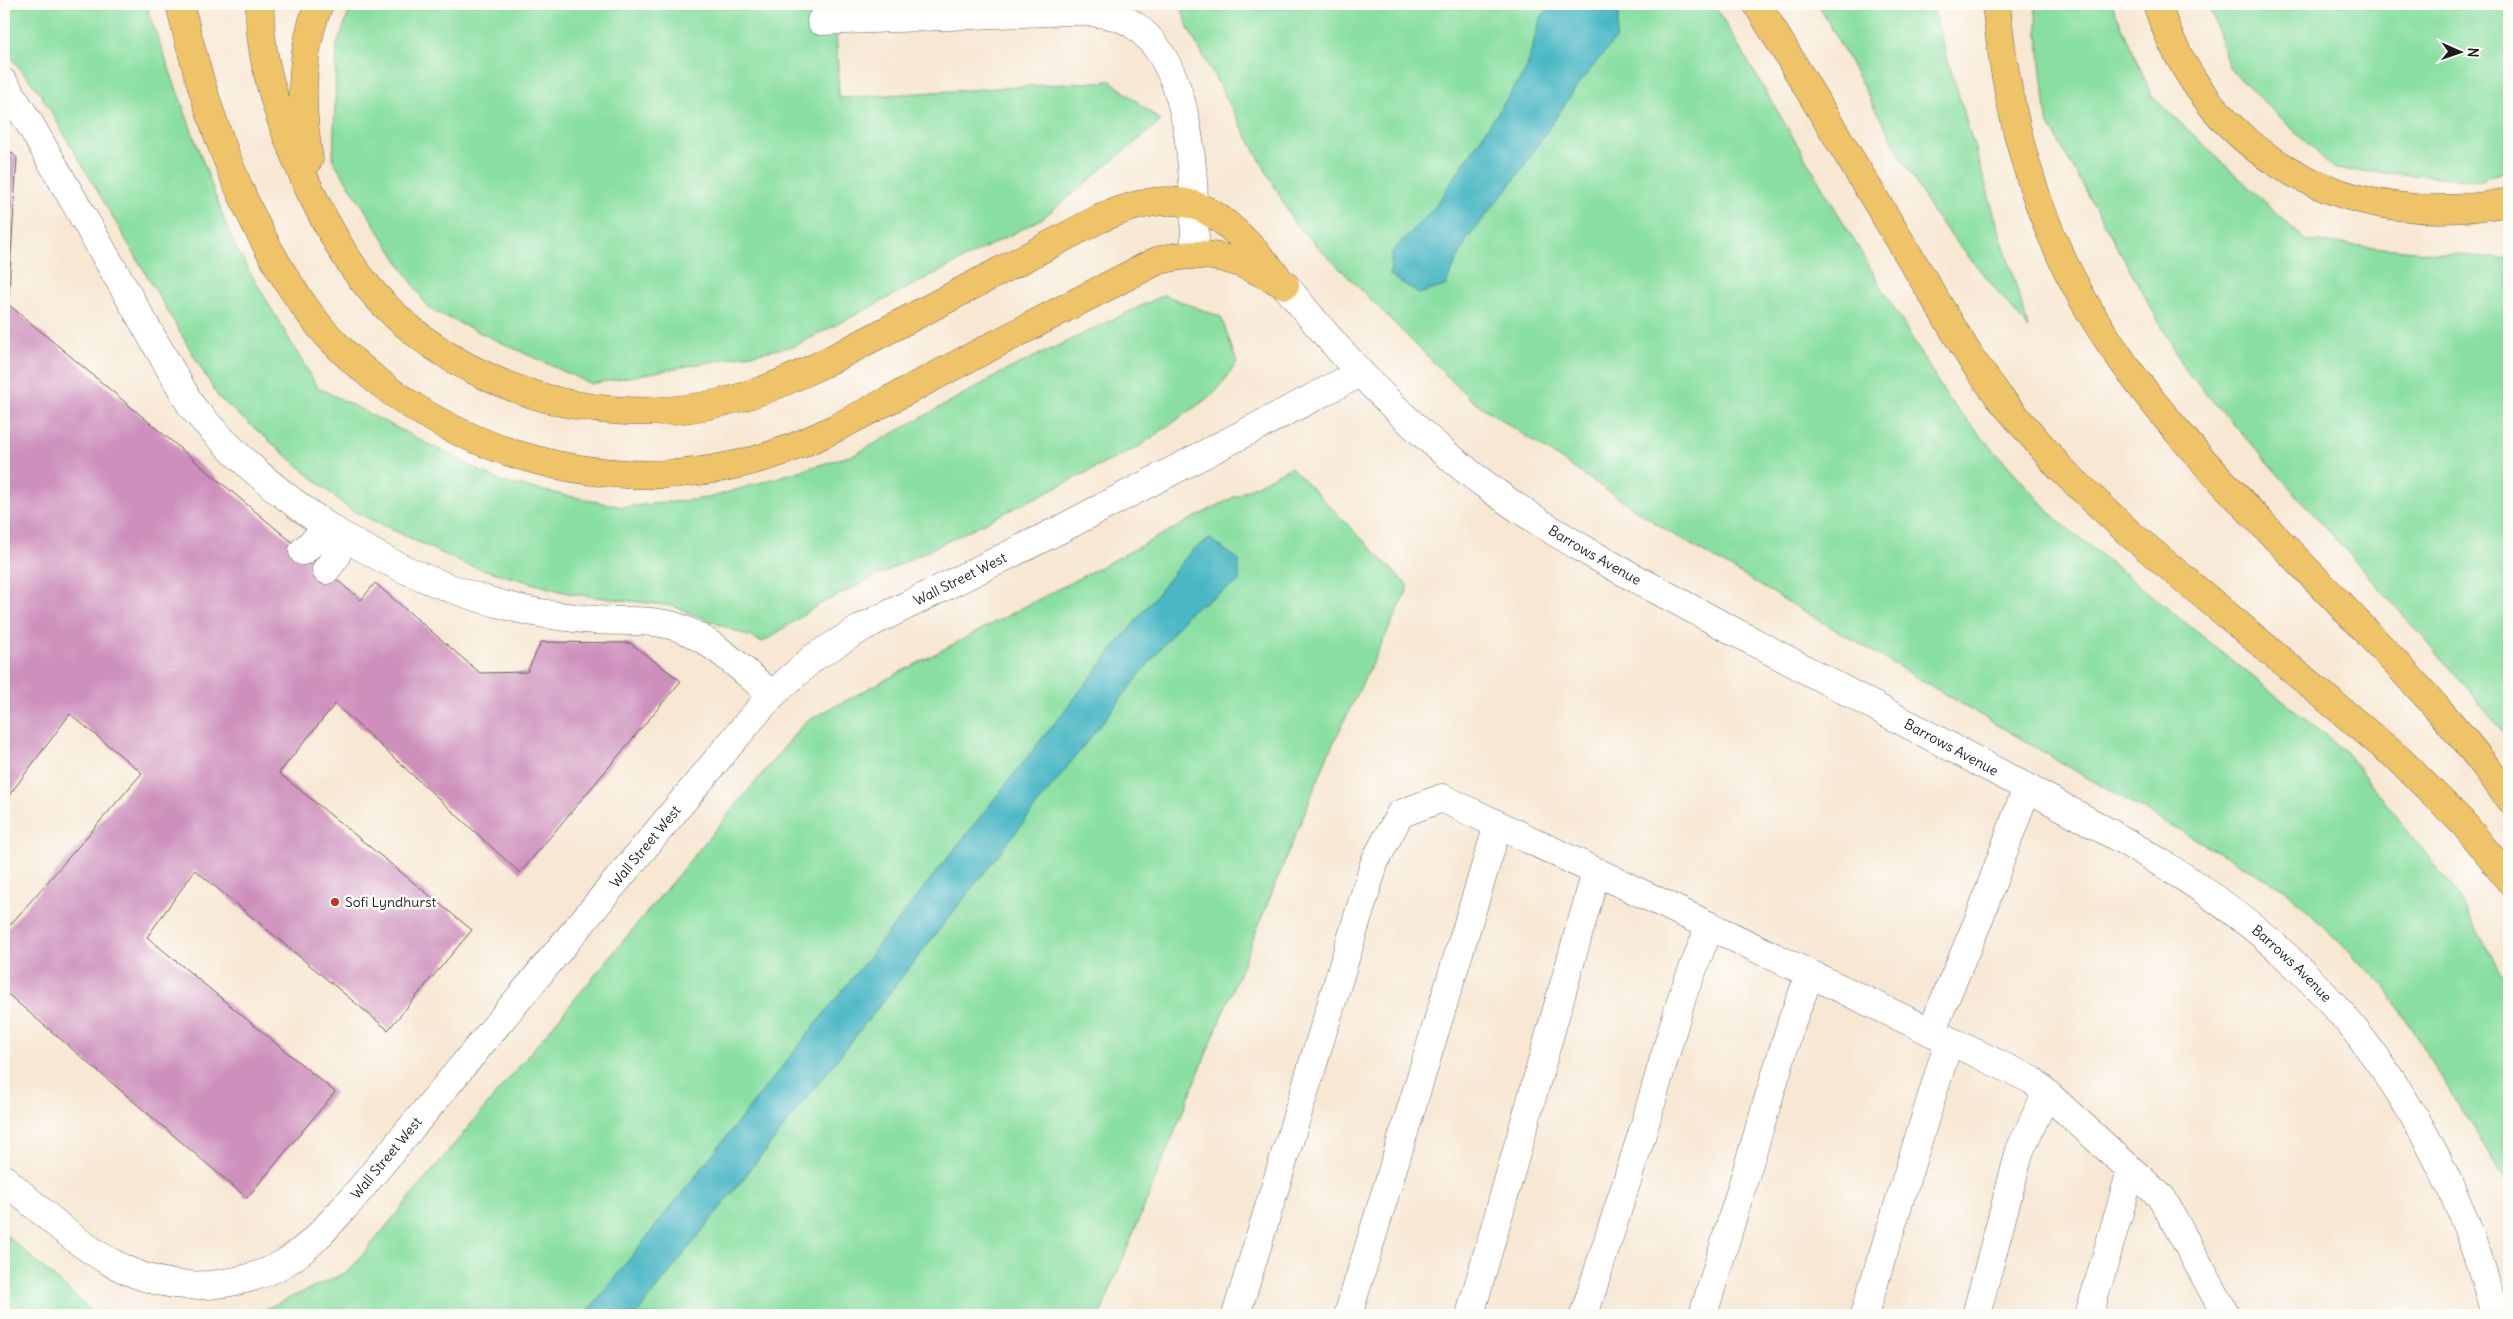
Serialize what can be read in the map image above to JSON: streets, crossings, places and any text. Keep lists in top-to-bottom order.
{
  "streets": {
    "street": ["Barrows Avenue", "Wall Street West"]
  },
  "crossings": [
    ["Barrows Avenue", "Wall Street West"]
  ],
  "places": ["Sofi Lyndhurst"],
  "north": "right"
}
